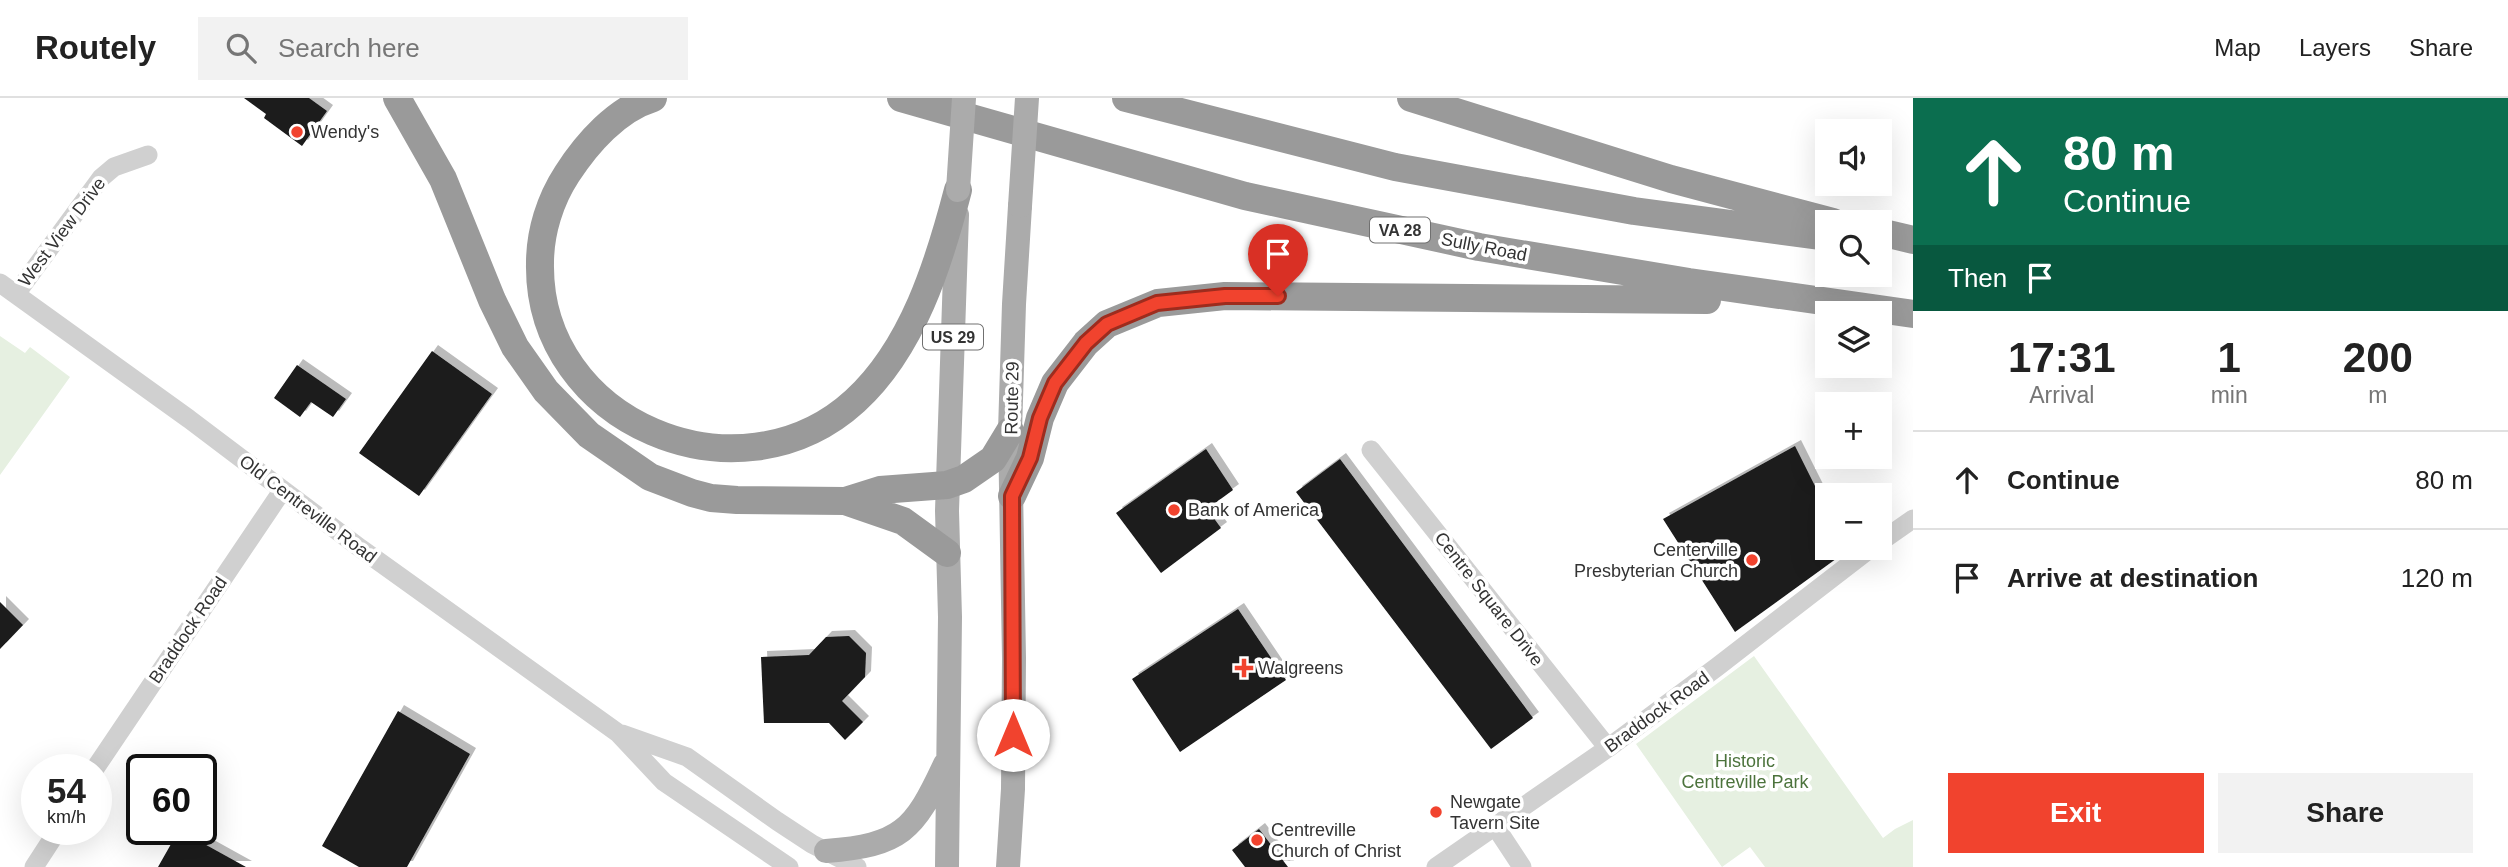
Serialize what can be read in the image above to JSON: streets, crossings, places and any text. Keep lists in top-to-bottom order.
{
  "streets": {
    "highway": ["VA 28", "Sully Road"],
    "main road": ["US 29", "Route 29"],
    "street": [
      "West View Drive",
      "Old Centreville Road",
      "Centre Square Drive",
      "Braddock Road"
    ]
  },
  "crossings": [
    ["West View Drive", "Old Centreville Road"],
    ["Old Centreville Road", "Braddock Road"],
    ["Centre Square Drive", "Braddock Road"]
  ],
  "parks": ["Historic Centreville Park"],
  "places": {
    "other": [
      "Wendy's",
      "Bank of America",
      "Centerville Presbyterian Church",
      "Newgate Tavern Site",
      "Centreville Church of Christ"
    ],
    "health": ["Walgreens"]
  },
  "page": {
    "header": "Routely",
    "search": "Search here",
    "nav": ["Map", "Layers", "Share"],
    "turn": ["80 m", "Continue"],
    "map_buttons": ["+", "−"],
    "then": "Then",
    "eta": [
      "17:31",
      "Arrival",
      "1",
      "min",
      "200",
      "m"
    ],
    "list": [
      {
        "name": "Continue",
        "value": "80 m"
      },
      {
        "name": "Arrive at destination",
        "value": "120 m"
      }
    ],
    "speed": "54 km/h",
    "limit": "60",
    "buttons": ["Exit", "Share"]
  }
}
